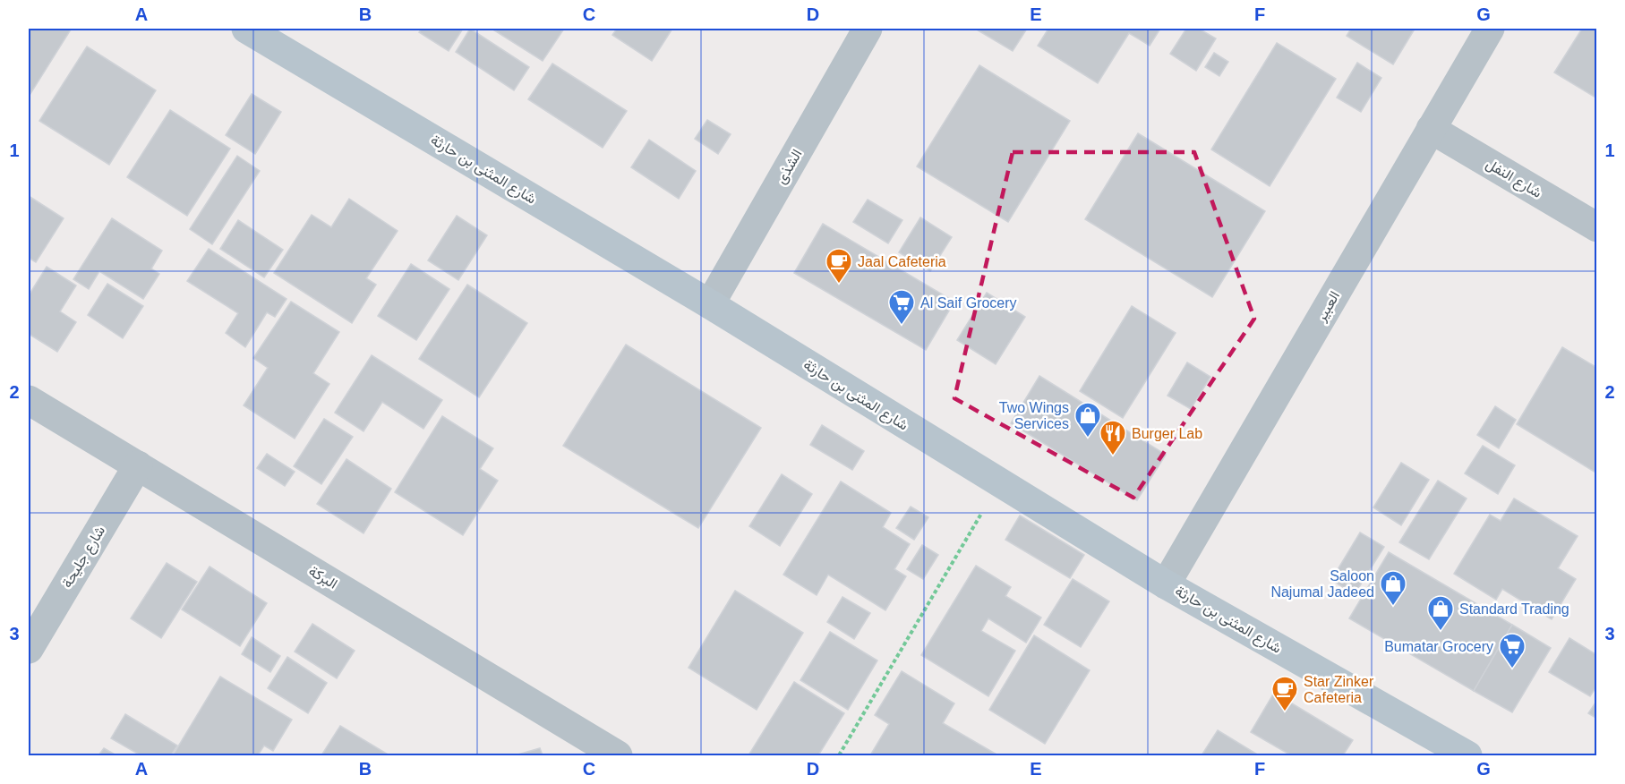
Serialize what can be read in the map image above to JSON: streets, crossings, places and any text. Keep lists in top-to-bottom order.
{
  "streets": {
    "street": [
      "الشذى",
      "شارع المثنى بن حارثة",
      "شارع النفل",
      "العبير",
      "شارع جليحة",
      "البركة"
    ]
  },
  "crossings": [
    ["الشذى", "شارع المثنى بن حارثة"],
    ["شارع المثنى بن حارثة", "العبير"],
    ["شارع النفل", "العبير"],
    ["شارع جليحة", "البركة"]
  ],
  "places": {
    "cafe": ["Jaal Cafeteria", "Star Zinker Cafeteria"],
    "supermarket": ["Al Saif Grocery", "Bumatar Grocery"],
    "shop": ["Two Wings Services", "Saloon Najumal Jadeed", "Standard Trading"],
    "restaurant": ["Burger Lab"]
  },
  "grid": {
    "columns": [
      "A",
      "B",
      "C",
      "D",
      "E",
      "F",
      "G"
    ],
    "rows": ["1", "2", "3"]
  }
}
